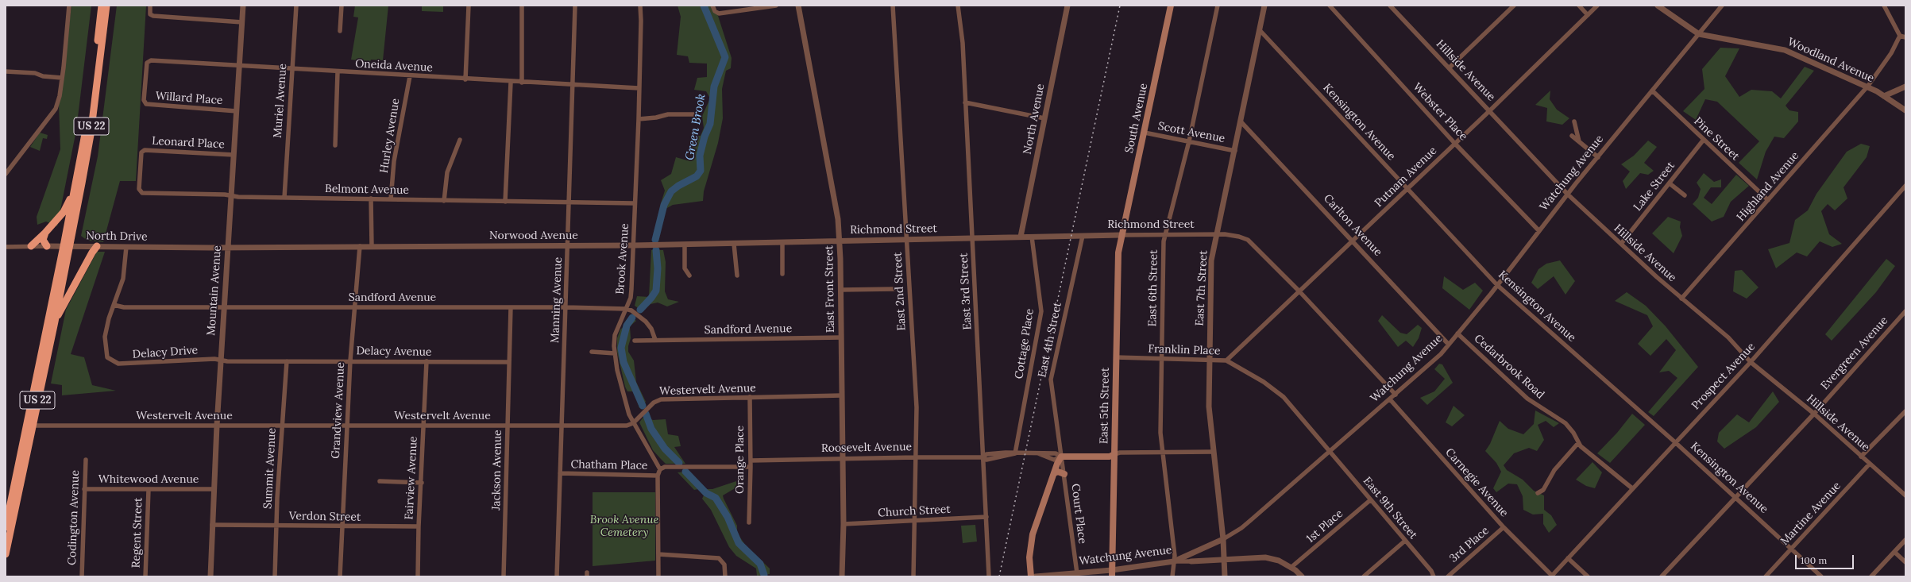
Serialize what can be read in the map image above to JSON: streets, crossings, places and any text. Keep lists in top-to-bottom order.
{
  "streets": {
    "highway": ["US 22"],
    "main road": ["South Avenue", "East 5th Street", "Roosevelt Avenue"],
    "street": [
      "Woodland Avenue",
      "Oneida Avenue",
      "Hillside Avenue",
      "Willard Place",
      "Muriel Avenue",
      "Webster Place",
      "North Avenue",
      "Kensington Avenue",
      "Scott Avenue",
      "Hurley Avenue",
      "Pine Street",
      "Leonard Place",
      "Watchung Avenue",
      "Putnam Avenue",
      "Lake Street",
      "Highland Avenue",
      "Belmont Avenue",
      "Richmond Street",
      "Carlton Avenue",
      "Norwood Avenue",
      "North Drive",
      "Brook Avenue",
      "East 6th Street",
      "East 7th Street",
      "East Front Street",
      "Mountain Avenue",
      "East 2nd Street",
      "East 3rd Street",
      "Sandford Avenue",
      "Manning Avenue",
      "East 4th Street",
      "Cottage Place",
      "Franklin Place",
      "Delacy Avenue",
      "Delacy Drive",
      "Evergreen Avenue",
      "Cedarbrook Road",
      "Prospect Avenue",
      "Westervelt Avenue",
      "Grandview Avenue",
      "Orange Place",
      "Chatham Place",
      "Summit Avenue",
      "Jackson Avenue",
      "Fairview Avenue",
      "Whitewood Avenue",
      "Carnegie Avenue",
      "East 9th Street",
      "Church Street",
      "Court Place",
      "Martine Avenue",
      "Verdon Street",
      "Codington Avenue",
      "1st Place",
      "Regent Street",
      "3rd Place"
    ]
  },
  "crossings": [
    ["Woodland Avenue", "Watchung Avenue"],
    ["Woodland Avenue", "Highland Avenue"],
    ["Oneida Avenue", "Willard Place"],
    ["Oneida Avenue", "Muriel Avenue"],
    ["Oneida Avenue", "Hurley Avenue"],
    ["Oneida Avenue", "Brook Avenue"],
    ["Oneida Avenue", "Mountain Avenue"],
    ["Oneida Avenue", "Manning Avenue"],
    ["Hillside Avenue", "Watchung Avenue"],
    ["Hillside Avenue", "Putnam Avenue"],
    ["Hillside Avenue", "Lake Street"],
    ["Hillside Avenue", "Highland Avenue"],
    ["Hillside Avenue", "Evergreen Avenue"],
    ["Hillside Avenue", "Prospect Avenue"],
    ["Hillside Avenue", "Martine Avenue"],
    ["Willard Place", "Mountain Avenue"],
    ["Muriel Avenue", "Belmont Avenue"],
    ["Webster Place", "Watchung Avenue"],
    ["Webster Place", "Putnam Avenue"],
    ["South Avenue", "Scott Avenue"],
    ["South Avenue", "Richmond Street"],
    ["South Avenue", "East 5th Street"],
    ["North Avenue", "Richmond Street"],
    ["Kensington Avenue", "Watchung Avenue"],
    ["Kensington Avenue", "Putnam Avenue"],
    ["Kensington Avenue", "East 7th Street"],
    ["Kensington Avenue", "Evergreen Avenue"],
    ["Kensington Avenue", "Prospect Avenue"],
    ["Kensington Avenue", "Martine Avenue"],
    ["US 22", "North Drive"],
    ["US 22", "Westervelt Avenue"],
    ["Scott Avenue", "East 6th Street"],
    ["Scott Avenue", "East 7th Street"],
    ["Hurley Avenue", "Belmont Avenue"],
    ["Pine Street", "Watchung Avenue"],
    ["Pine Street", "Lake Street"],
    ["Pine Street", "Highland Avenue"],
    ["Leonard Place", "Belmont Avenue"],
    ["Leonard Place", "Mountain Avenue"],
    ["Watchung Avenue", "Richmond Street"],
    ["Watchung Avenue", "Carlton Avenue"],
    ["Watchung Avenue", "East 6th Street"],
    ["Watchung Avenue", "East 7th Street"],
    ["Watchung Avenue", "Franklin Place"],
    ["Watchung Avenue", "Cedarbrook Road"],
    ["Watchung Avenue", "East 5th Street"],
    ["Watchung Avenue", "Carnegie Avenue"],
    ["Watchung Avenue", "East 9th Street"],
    ["Watchung Avenue", "Court Place"],
    ["Putnam Avenue", "Richmond Street"],
    ["Putnam Avenue", "Carlton Avenue"],
    ["Putnam Avenue", "Franklin Place"],
    ["Belmont Avenue", "Brook Avenue"],
    ["Belmont Avenue", "Mountain Avenue"],
    ["Belmont Avenue", "Manning Avenue"],
    ["Richmond Street", "Norwood Avenue"],
    ["Richmond Street", "East 6th Street"],
    ["Richmond Street", "East 7th Street"],
    ["Richmond Street", "East Front Street"],
    ["Richmond Street", "East 2nd Street"],
    ["Richmond Street", "East 3rd Street"],
    ["Richmond Street", "East 4th Street"],
    ["Richmond Street", "Cottage Place"],
    ["Richmond Street", "East 5th Street"],
    ["Carlton Avenue", "East 7th Street"],
    ["Norwood Avenue", "North Drive"],
    ["Norwood Avenue", "Brook Avenue"],
    ["Norwood Avenue", "East Front Street"],
    ["Norwood Avenue", "Mountain Avenue"],
    ["Norwood Avenue", "Manning Avenue"],
    ["Norwood Avenue", "Grandview Avenue"],
    ["North Drive", "Mountain Avenue"],
    ["Brook Avenue", "Sandford Avenue"],
    ["Brook Avenue", "Westervelt Avenue"],
    ["East 6th Street", "Franklin Place"],
    ["East 6th Street", "Roosevelt Avenue"],
    ["East 7th Street", "Franklin Place"],
    ["East 7th Street", "Roosevelt Avenue"],
    ["East Front Street", "Sandford Avenue"],
    ["East Front Street", "Westervelt Avenue"],
    ["East Front Street", "Roosevelt Avenue"],
    ["East Front Street", "Church Street"],
    ["Mountain Avenue", "Sandford Avenue"],
    ["Mountain Avenue", "Delacy Avenue"],
    ["Mountain Avenue", "Delacy Drive"],
    ["Mountain Avenue", "Westervelt Avenue"],
    ["Mountain Avenue", "Whitewood Avenue"],
    ["Mountain Avenue", "Verdon Street"],
    ["East 2nd Street", "Roosevelt Avenue"],
    ["East 2nd Street", "Church Street"],
    ["East 3rd Street", "Roosevelt Avenue"],
    ["East 3rd Street", "Church Street"],
    ["Sandford Avenue", "Manning Avenue"],
    ["Sandford Avenue", "Delacy Drive"],
    ["Sandford Avenue", "Grandview Avenue"],
    ["Sandford Avenue", "Jackson Avenue"],
    ["Manning Avenue", "Westervelt Avenue"],
    ["Manning Avenue", "Chatham Place"],
    ["East 4th Street", "Roosevelt Avenue"],
    ["East 4th Street", "Court Place"],
    ["Cottage Place", "Roosevelt Avenue"],
    ["Franklin Place", "East 5th Street"],
    ["Franklin Place", "East 9th Street"],
    ["Delacy Avenue", "Delacy Drive"],
    ["Delacy Avenue", "Grandview Avenue"],
    ["Delacy Avenue", "Summit Avenue"],
    ["Delacy Avenue", "Jackson Avenue"],
    ["Delacy Avenue", "Fairview Avenue"],
    ["Cedarbrook Road", "Prospect Avenue"],
    ["Prospect Avenue", "Carnegie Avenue"],
    ["Westervelt Avenue", "Grandview Avenue"],
    ["Westervelt Avenue", "Orange Place"],
    ["Westervelt Avenue", "Summit Avenue"],
    ["Westervelt Avenue", "Jackson Avenue"],
    ["Westervelt Avenue", "Fairview Avenue"],
    ["East 5th Street", "Roosevelt Avenue"],
    ["Grandview Avenue", "Verdon Street"],
    ["Roosevelt Avenue", "Orange Place"],
    ["Roosevelt Avenue", "Court Place"],
    ["Summit Avenue", "Verdon Street"],
    ["Fairview Avenue", "Verdon Street"],
    ["Whitewood Avenue", "Codington Avenue"],
    ["Whitewood Avenue", "Regent Street"],
    ["Carnegie Avenue", "3rd Place"],
    ["East 9th Street", "1st Place"]
  ],
  "water": ["Green Brook"],
  "parks": ["Brook Avenue Cemetery"],
  "scale_bar": "100 m"
}
